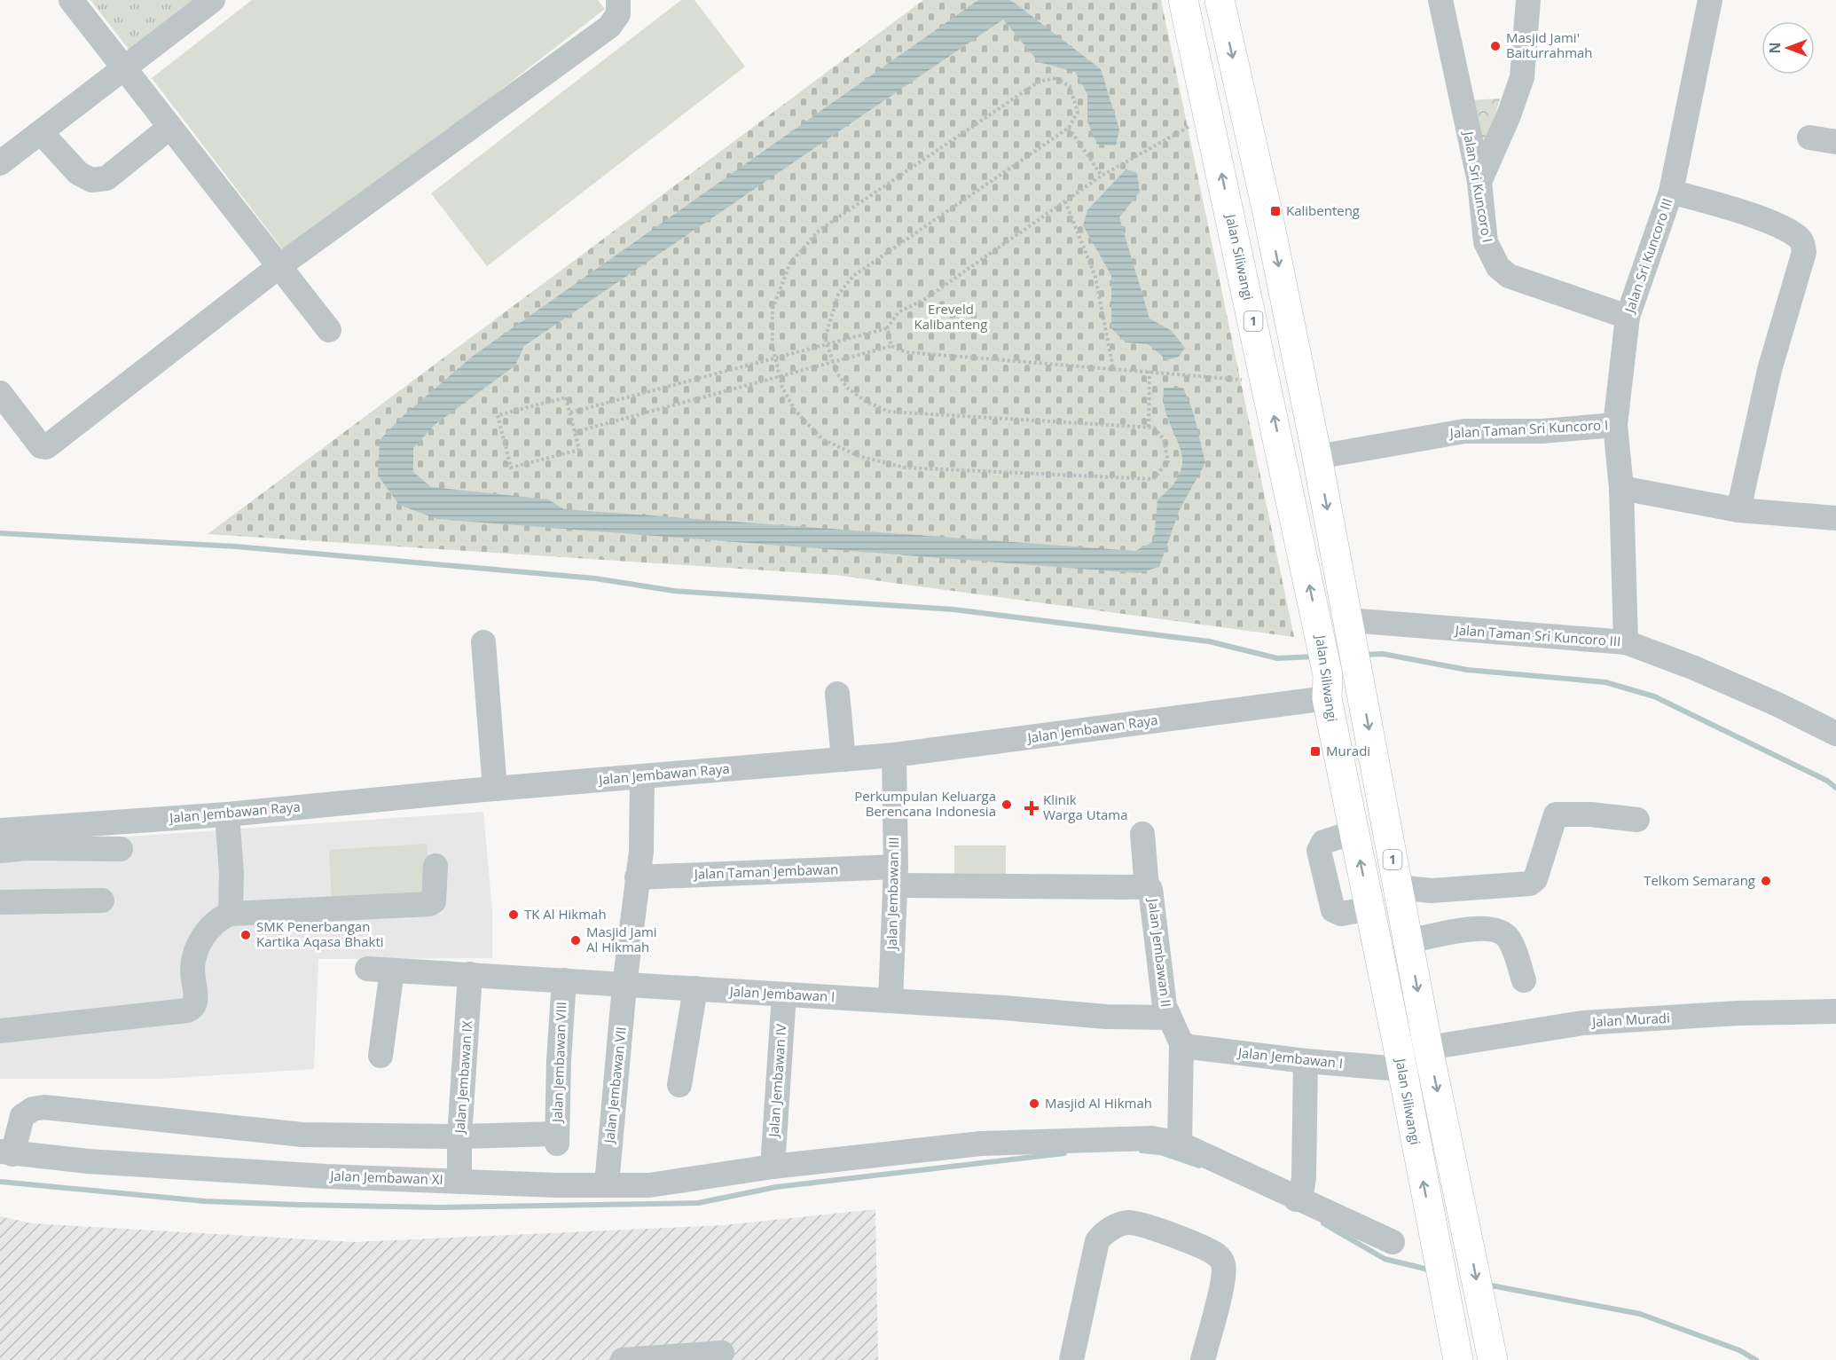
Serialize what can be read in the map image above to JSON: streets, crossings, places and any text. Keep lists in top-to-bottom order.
{
  "streets": {
    "highway": ["Jalan Siliwangi", "1"],
    "street": [
      "Jalan Sri Kuncoro I",
      "Jalan Sri Kuncoro III",
      "Jalan Taman Sri Kuncoro I",
      "Jalan Taman Sri Kuncoro III",
      "Jalan Jembawan Raya",
      "Jalan Taman Jembawan",
      "Jalan Jembawan III",
      "Jalan Jembawan II",
      "Jalan Jembawan I",
      "Jalan Muradi",
      "Jalan Jembawan VIII",
      "Jalan Jembawan IX",
      "Jalan Jembawan IV",
      "Jalan Jembawan VII",
      "Jalan Jembawan XI"
    ]
  },
  "crossings": [
    ["Jalan Sri Kuncoro I", "Jalan Sri Kuncoro III"],
    ["Jalan Sri Kuncoro III", "Jalan Taman Sri Kuncoro I"],
    ["Jalan Sri Kuncoro III", "Jalan Taman Sri Kuncoro III"],
    ["Jalan Siliwangi", "Jalan Jembawan Raya"],
    ["Jalan Siliwangi", "Jalan Jembawan I"],
    ["1", "Jalan Taman Sri Kuncoro I"],
    ["1", "Jalan Taman Sri Kuncoro III"],
    ["1", "Jalan Muradi"],
    ["Jalan Jembawan Raya", "Jalan Jembawan III"],
    ["Jalan Jembawan Raya", "Jalan Jembawan VII"],
    ["Jalan Taman Jembawan", "Jalan Jembawan III"],
    ["Jalan Taman Jembawan", "Jalan Jembawan II"],
    ["Jalan Taman Jembawan", "Jalan Jembawan VII"],
    ["Jalan Jembawan III", "Jalan Jembawan I"],
    ["Jalan Jembawan II", "Jalan Jembawan I"],
    ["Jalan Jembawan I", "Jalan Jembawan VIII"],
    ["Jalan Jembawan I", "Jalan Jembawan IX"],
    ["Jalan Jembawan I", "Jalan Jembawan IV"],
    ["Jalan Jembawan I", "Jalan Jembawan VII"],
    ["Jalan Jembawan VIII", "Jalan Jembawan IX"],
    ["Jalan Jembawan IX", "Jalan Jembawan XI"],
    ["Jalan Jembawan IV", "Jalan Jembawan XI"],
    ["Jalan Jembawan VII", "Jalan Jembawan XI"]
  ],
  "parks": ["Ereveld Kalibanteng"],
  "places": {
    "other": [
      "Masjid Jami' Baiturrahmah",
      "Perkumpulan Keluarga Berencana Indonesia",
      "Telkom Semarang",
      "TK Al Hikmah",
      "SMK Penerbangan Kartika Aqasa Bhakti",
      "Masjid Jami Al Hikmah",
      "Masjid Al Hikmah"
    ],
    "transit": ["Kalibenteng", "Muradi"],
    "health": ["Klinik Warga Utama"]
  },
  "north": "left"
}
